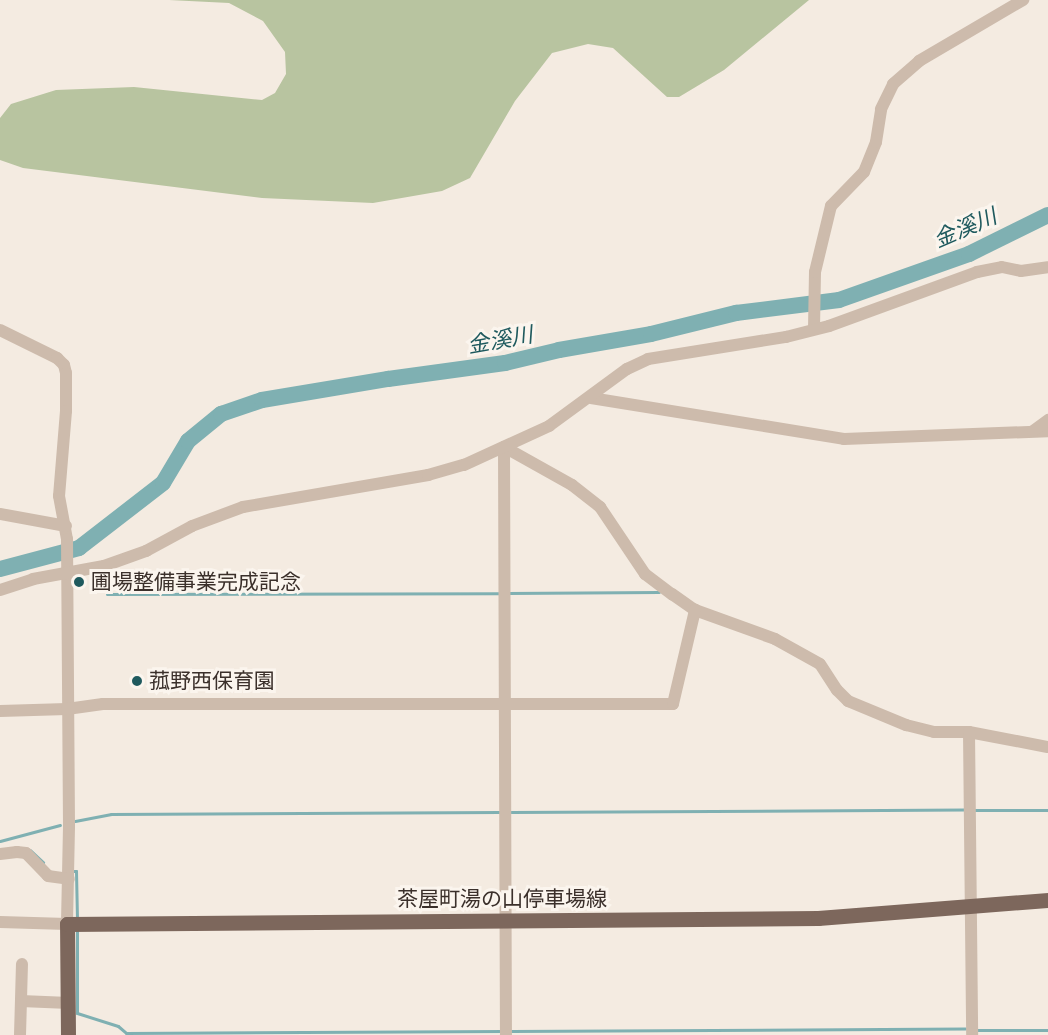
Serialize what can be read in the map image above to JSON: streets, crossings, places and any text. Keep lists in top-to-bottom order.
{
  "streets": {
    "main road": ["茶屋町湯の山停車場線"]
  },
  "water": ["金溪川"],
  "places": ["圃場整備事業完成記念", "菰野西保育園"]
}
